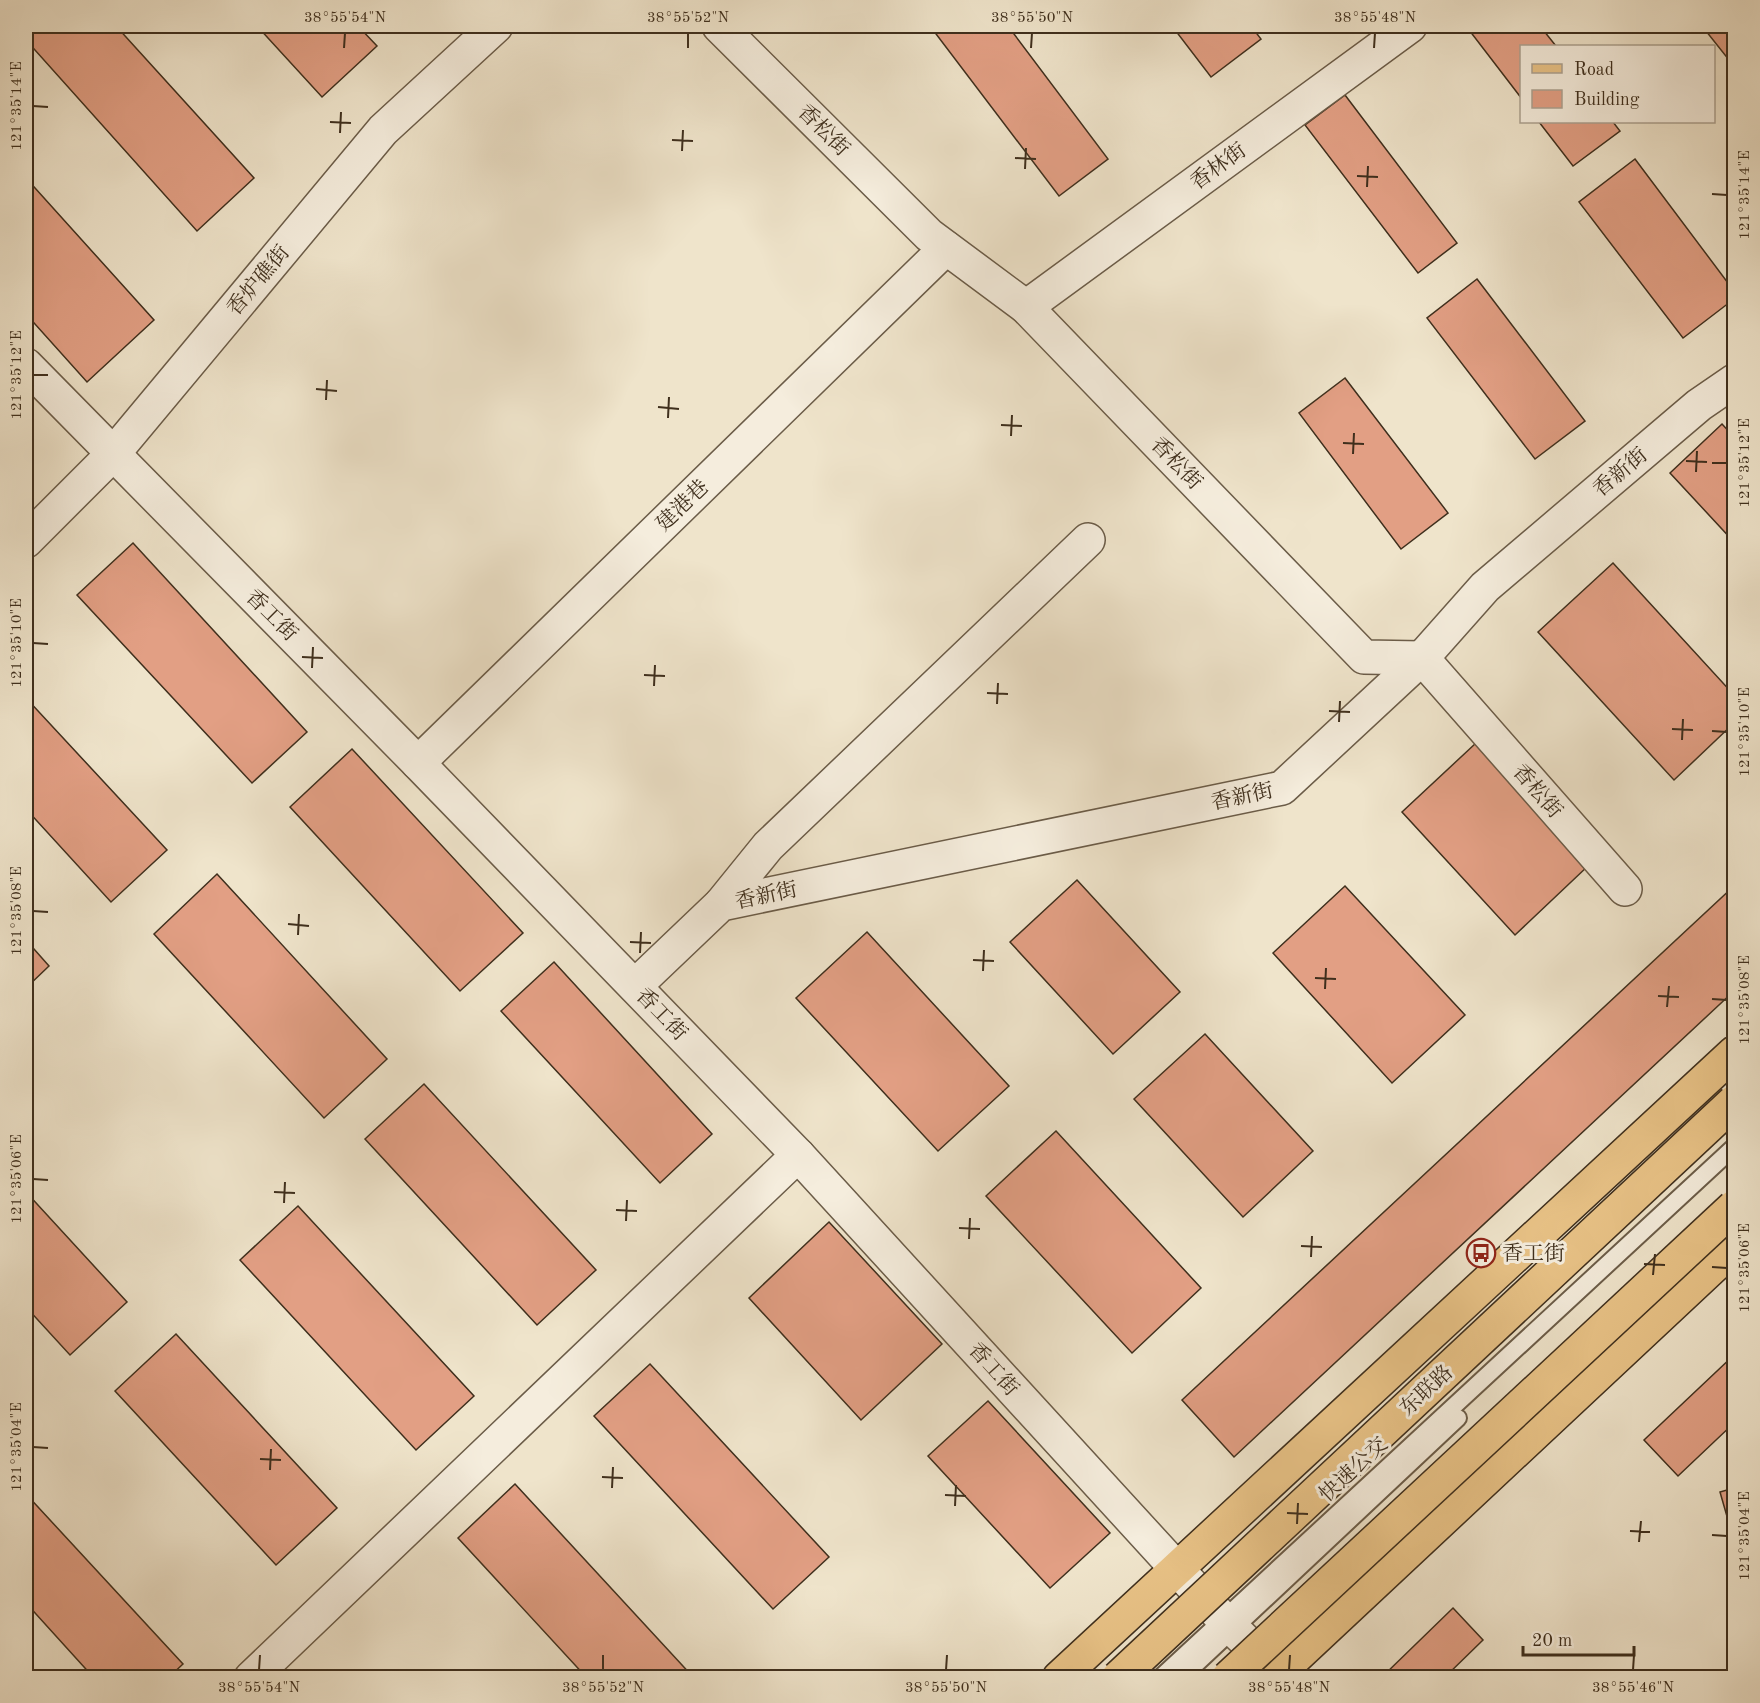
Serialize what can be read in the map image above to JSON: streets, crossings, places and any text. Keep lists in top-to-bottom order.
{
  "streets": {
    "main road": ["东联路"],
    "street": [
      "香松街",
      "香林街",
      "香炉礁街",
      "香新街",
      "建港巷",
      "香工街"
    ],
    "lane": ["快速公交"]
  },
  "crossings": [
    ["香松街", "香林街"],
    ["香松街", "香新街"],
    ["香松街", "建港巷"],
    ["香炉礁街", "香工街"],
    ["香新街", "香工街"],
    ["建港巷", "香工街"],
    ["香工街", "快速公交"]
  ],
  "places": {
    "bus stop": ["香工街"]
  },
  "legend": ["Road", "Building"],
  "scale_bar": "20 m",
  "coordinates": [
    "38°55'54\"N",
    "38°55'52\"N",
    "38°55'50\"N",
    "38°55'48\"N",
    "121°35'14\"E",
    "121°35'12\"E",
    "121°35'10\"E",
    "121°35'08\"E",
    "121°35'06\"E",
    "121°35'04\"E",
    "38°55'46\"N"
  ]
}
